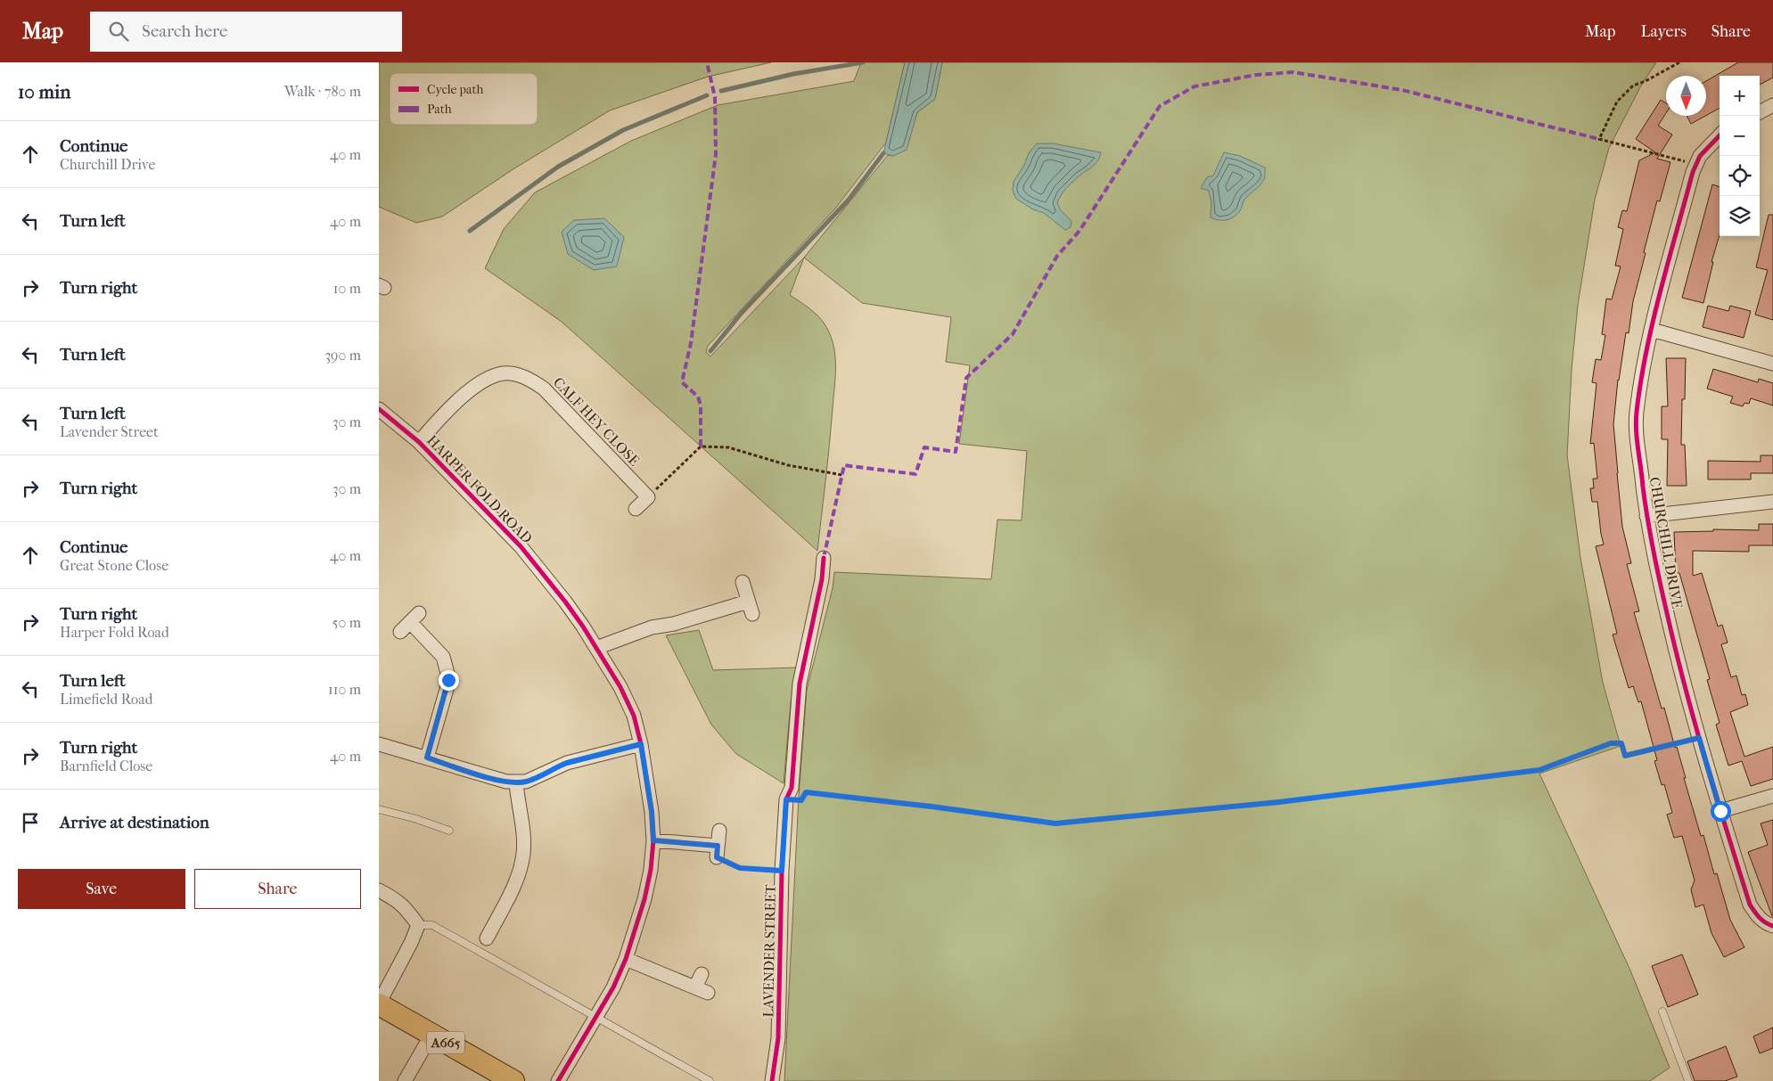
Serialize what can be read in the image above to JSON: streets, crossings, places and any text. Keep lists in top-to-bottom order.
{
  "streets": {
    "main road": ["A665"],
    "street": [
      "CALF HEY CLOSE",
      "HARPER FOLD ROAD",
      "CHURCHILL DRIVE",
      "LAVENDER STREET"
    ]
  },
  "crossings": [
    ["CALF HEY CLOSE", "HARPER FOLD ROAD"]
  ],
  "legend": ["Cycle path", "Path"],
  "north": "bottom",
  "page": {
    "header": "Map",
    "search": "Search here",
    "nav": ["Map", "Layers", "Share"],
    "heading": ["10 min", "Walk · 780 m"],
    "map_buttons": ["+", "−"],
    "list": [
      ["Continue", "Churchill Drive", "40 m"],
      ["Turn left", "40 m"],
      ["Turn right", "10 m"],
      ["Turn left", "390 m"],
      ["Turn left", "Lavender Street", "30 m"],
      ["Turn right", "30 m"],
      ["Continue", "Great Stone Close", "40 m"],
      ["Turn right", "Harper Fold Road", "50 m"],
      ["Turn left", "Limefield Road", "110 m"],
      ["Turn right", "Barnfield Close", "40 m"],
      "Arrive at destination"
    ],
    "buttons": ["Save", "Share"]
  }
}
